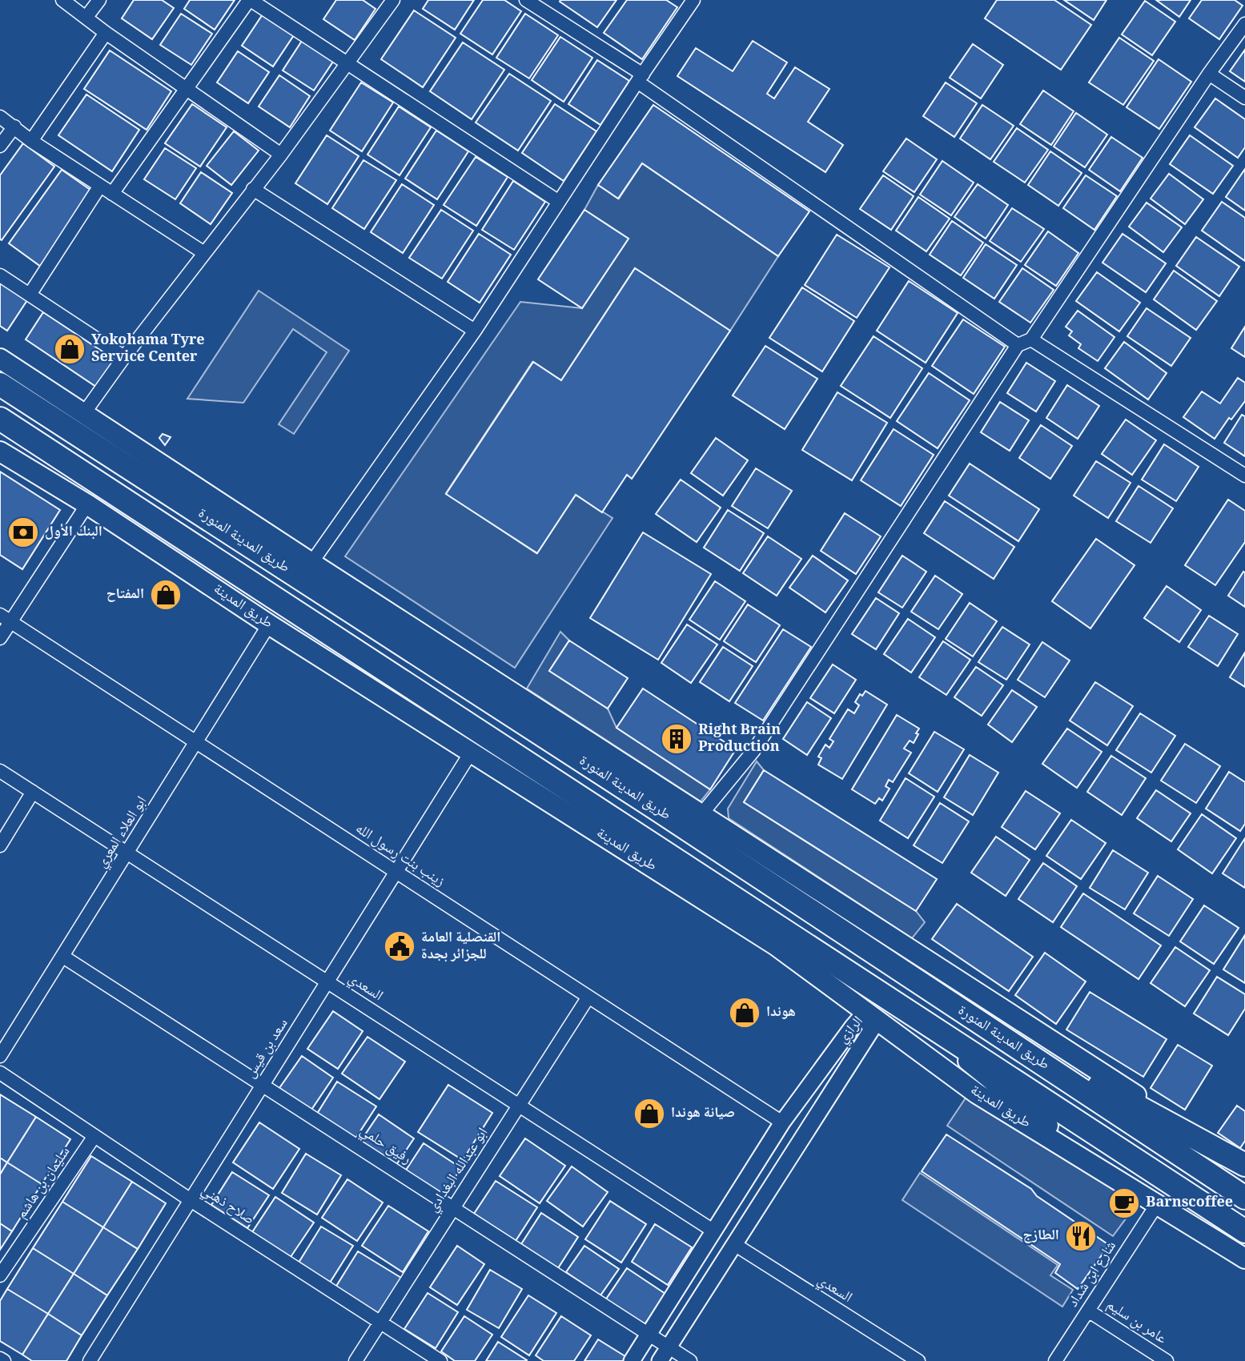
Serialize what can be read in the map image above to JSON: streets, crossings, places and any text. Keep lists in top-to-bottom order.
{
  "streets": {
    "highway": ["طريق المدينة المنورة"],
    "main road": ["طريق المدينة"],
    "street": [
      "ابو العلاء المعري",
      "زينب بنت رسول الله",
      "السعدي",
      "الرازي",
      "سعد بن قيس",
      "رفيق حلمي",
      "ابو عبدالله البغدادي",
      "سليمان بن هاشم",
      "صلاح ذهني",
      "شارع ابن شداد",
      "عامر بن سليم"
    ]
  },
  "crossings": [
    ["طريق المدينة", "ابو العلاء المعري"],
    ["طريق المدينة", "الرازي"],
    ["طريق المدينة", "سعد بن قيس"],
    ["طريق المدينة", "شارع ابن شداد"],
    ["ابو العلاء المعري", "زينب بنت رسول الله"],
    ["ابو العلاء المعري", "السعدي"],
    ["ابو العلاء المعري", "رفيق حلمي"],
    ["زينب بنت رسول الله", "الرازي"],
    ["زينب بنت رسول الله", "سعد بن قيس"],
    ["زينب بنت رسول الله", "ابو عبدالله البغدادي"],
    ["السعدي", "الرازي"],
    ["السعدي", "سعد بن قيس"],
    ["السعدي", "ابو عبدالله البغدادي"],
    ["الرازي", "رفيق حلمي"],
    ["سعد بن قيس", "رفيق حلمي"],
    ["سعد بن قيس", "صلاح ذهني"],
    ["رفيق حلمي", "ابو عبدالله البغدادي"],
    ["ابو عبدالله البغدادي", "صلاح ذهني"],
    ["سليمان بن هاشم", "صلاح ذهني"],
    ["شارع ابن شداد", "عامر بن سليم"]
  ],
  "places": {
    "shop": [
      "Yokohama Tyre Service Center",
      "المفتاح",
      "هوندا",
      "صيانة هوندا"
    ],
    "bank": ["البنك الأول"],
    "building": ["Right Brain Production"],
    "public building": ["القنصلية العامة للجزائر بجدة"],
    "cafe": ["Barnscoffee"],
    "restaurant": ["الطازج"]
  }
}
